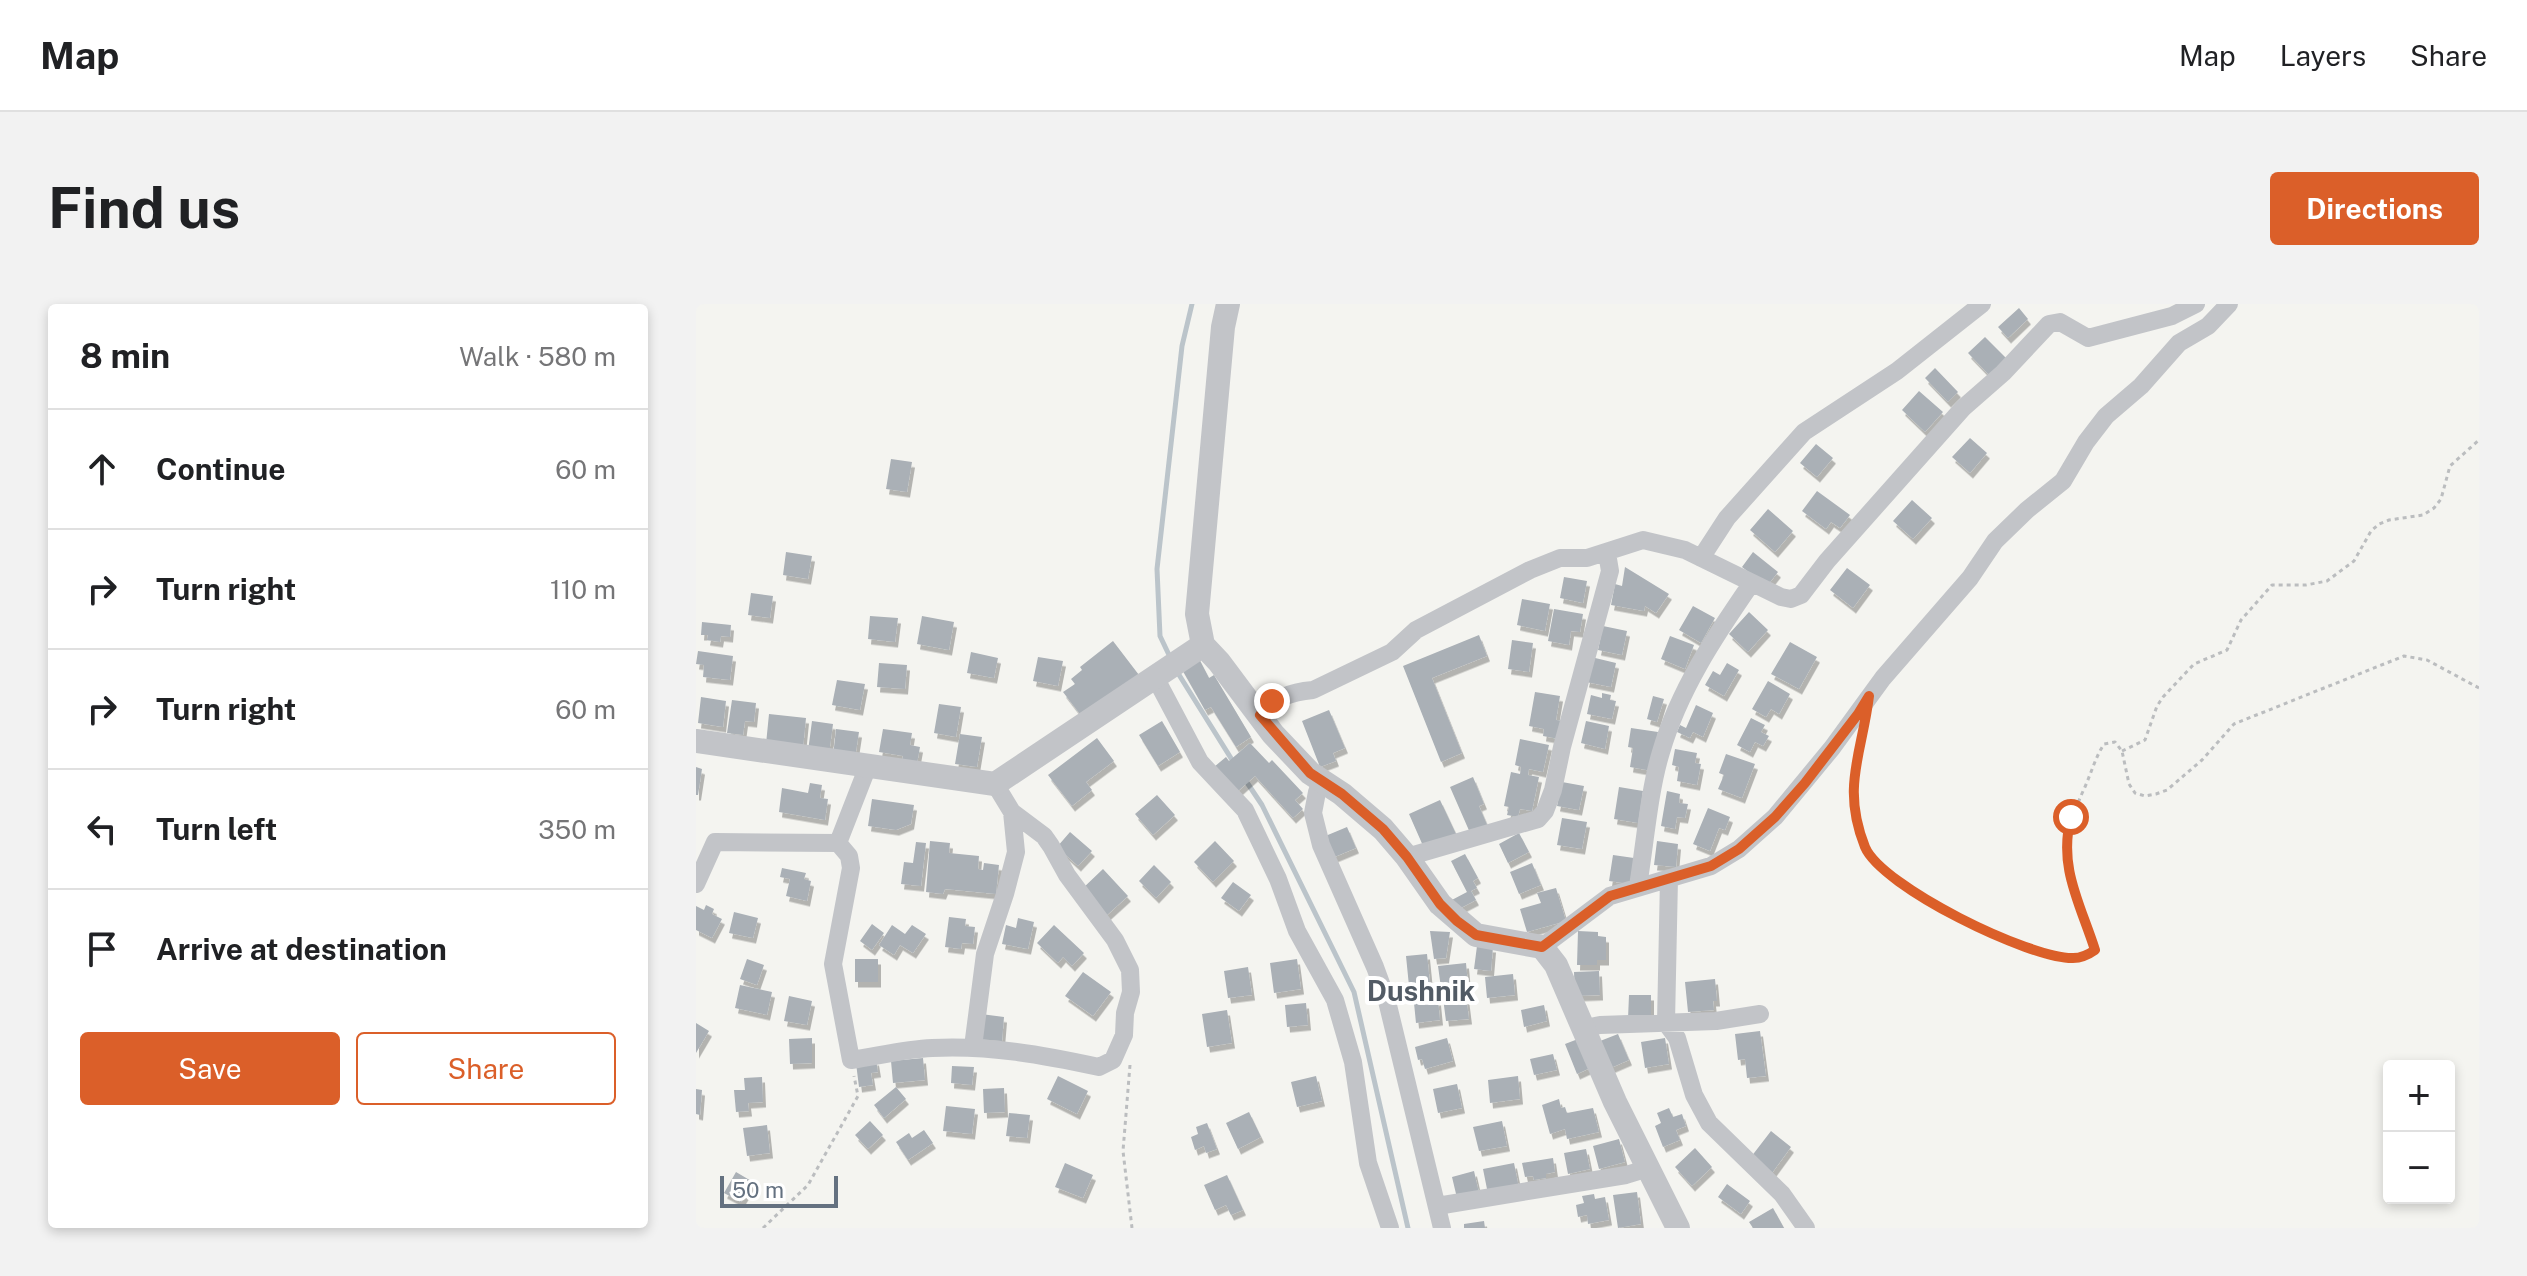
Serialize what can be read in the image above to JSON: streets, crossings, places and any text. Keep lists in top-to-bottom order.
{
  "districts": ["Dushnik"],
  "scale_bar": "50 m",
  "page": {
    "header": "Map",
    "nav": ["Map", "Layers", "Share"],
    "buttons": [
      "Directions",
      ["Save", "Share"]
    ],
    "title": "Find us",
    "heading": ["8 min", "Walk · 580 m"],
    "list": [
      ["Continue", "60 m"],
      ["Turn right", "110 m"],
      ["Turn right", "60 m"],
      ["Turn left", "350 m"],
      "Arrive at destination"
    ],
    "map_buttons": ["+", "−"],
    "scale": "50 m"
  }
}
